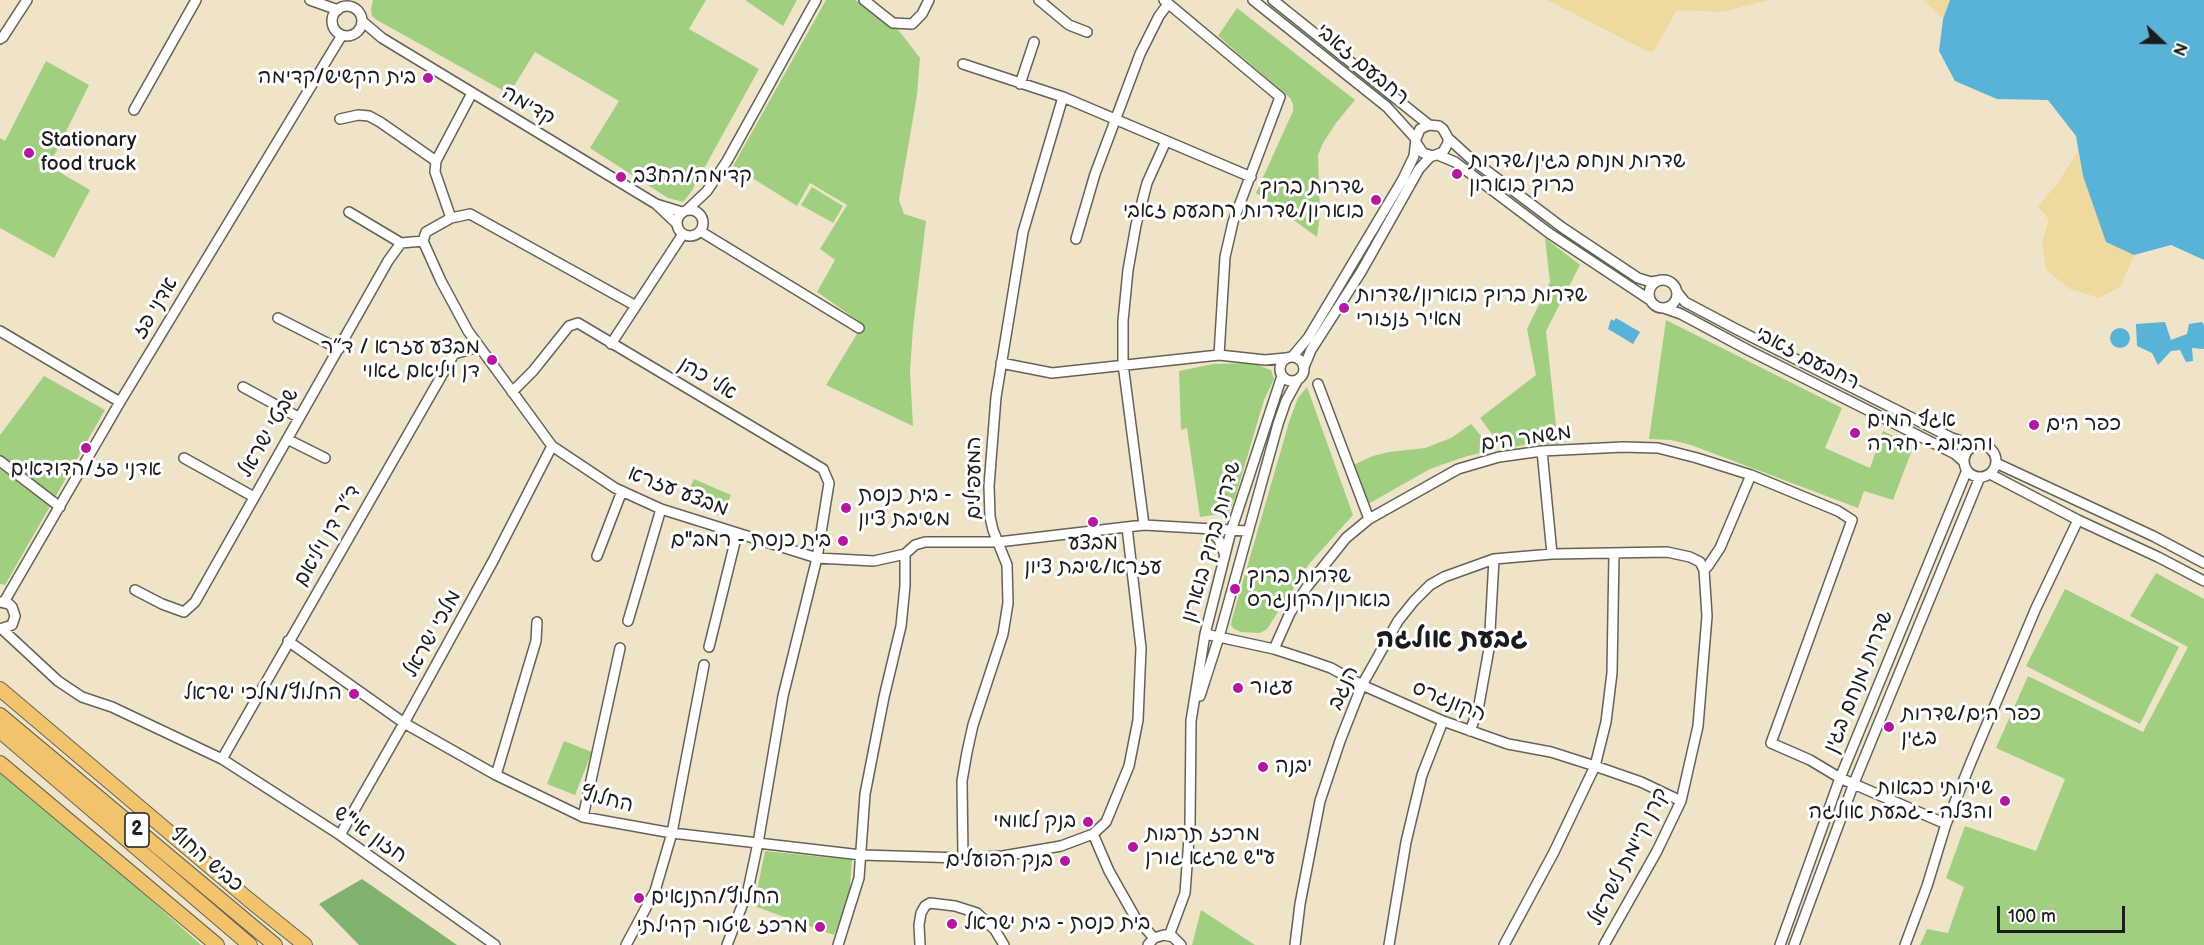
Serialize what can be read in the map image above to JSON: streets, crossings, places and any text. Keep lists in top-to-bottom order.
{
  "streets": {
    "highway": ["2", "כביש החוף"],
    "street": [
      "רחבעם זאבי",
      "קדימה",
      "אדני פז",
      "אלי כהן",
      "שבטי ישראל",
      "משמר הים",
      "המעפילים",
      "מבצע עזרא",
      "ד״ר דן ויליאם",
      "שדרות ברוך בוארון",
      "מלכי ישראל",
      "שדרות מנחם בגין",
      "הנגב",
      "הקונגרס",
      "החלוץ",
      "חזון אי\"ש",
      "קרן קיימת לישראל"
    ]
  },
  "crossings": [
    ["רחבעם זאבי", "שדרות מנחם בגין"],
    ["קדימה", "אדני פז"],
    ["אלי כהן", "מבצע עזרא"],
    ["אלי כהן", "החלוץ"],
    ["משמר הים", "שדרות מנחם בגין"],
    ["משמר הים", "הקונגרס"],
    ["המעפילים", "מבצע עזרא"],
    ["המעפילים", "החלוץ"],
    ["מבצע עזרא", "ד״ר דן ויליאם"],
    ["מבצע עזרא", "שדרות ברוך בוארון"],
    ["מבצע עזרא", "מלכי ישראל"],
    ["ד״ר דן ויליאם", "החלוץ"],
    ["ד״ר דן ויליאם", "חזון אי\"ש"],
    ["שדרות ברוך בוארון", "הקונגרס"],
    ["מלכי ישראל", "החלוץ"],
    ["מלכי ישראל", "חזון אי\"ש"],
    ["הנגב", "הקונגרס"],
    ["הנגב", "קרן קיימת לישראל"],
    ["הקונגרס", "קרן קיימת לישראל"]
  ],
  "districts": ["גבעת אולגה"],
  "places": [
    "בית הקשיש/קדימה",
    "Stationary food truck",
    "שדרות מנחם בגין/שדרות ברוך בוארון",
    "קדימה/החצב",
    "שדרות ברוך בוארון/שדרות רחבעם זאבי",
    "שדרות ברוך בוארון/שדרות מאיר זנזורי",
    "מבצע עזרא / ד״ר דן ויליאם גאוי",
    "כפר הים",
    "אגף המים והביוב - חדרה",
    "אדני פז/הדודאים",
    "בית כנסת - משיבת ציון",
    "מבצע עזרא/שיבת ציון",
    "בית כנסת - רמב\"ם",
    "שדרות ברוך בוארון/הקונגרס",
    "עגור",
    "החלוץ/מלכי ישראל",
    "כפר הים/שדרות בגין",
    "יבנה",
    "שירותי כבאות והצלה - גבעת אולגה",
    "בנק לאומי",
    "מרכז תרבות ע\"ש שרגא גורן",
    "בנק הפועלים",
    "החלוץ/התנאים",
    "בית כנסת - בית ישראל",
    "מרכז שיטור קהילתי"
  ],
  "scale_bar": "100 m",
  "north": "right"
}
